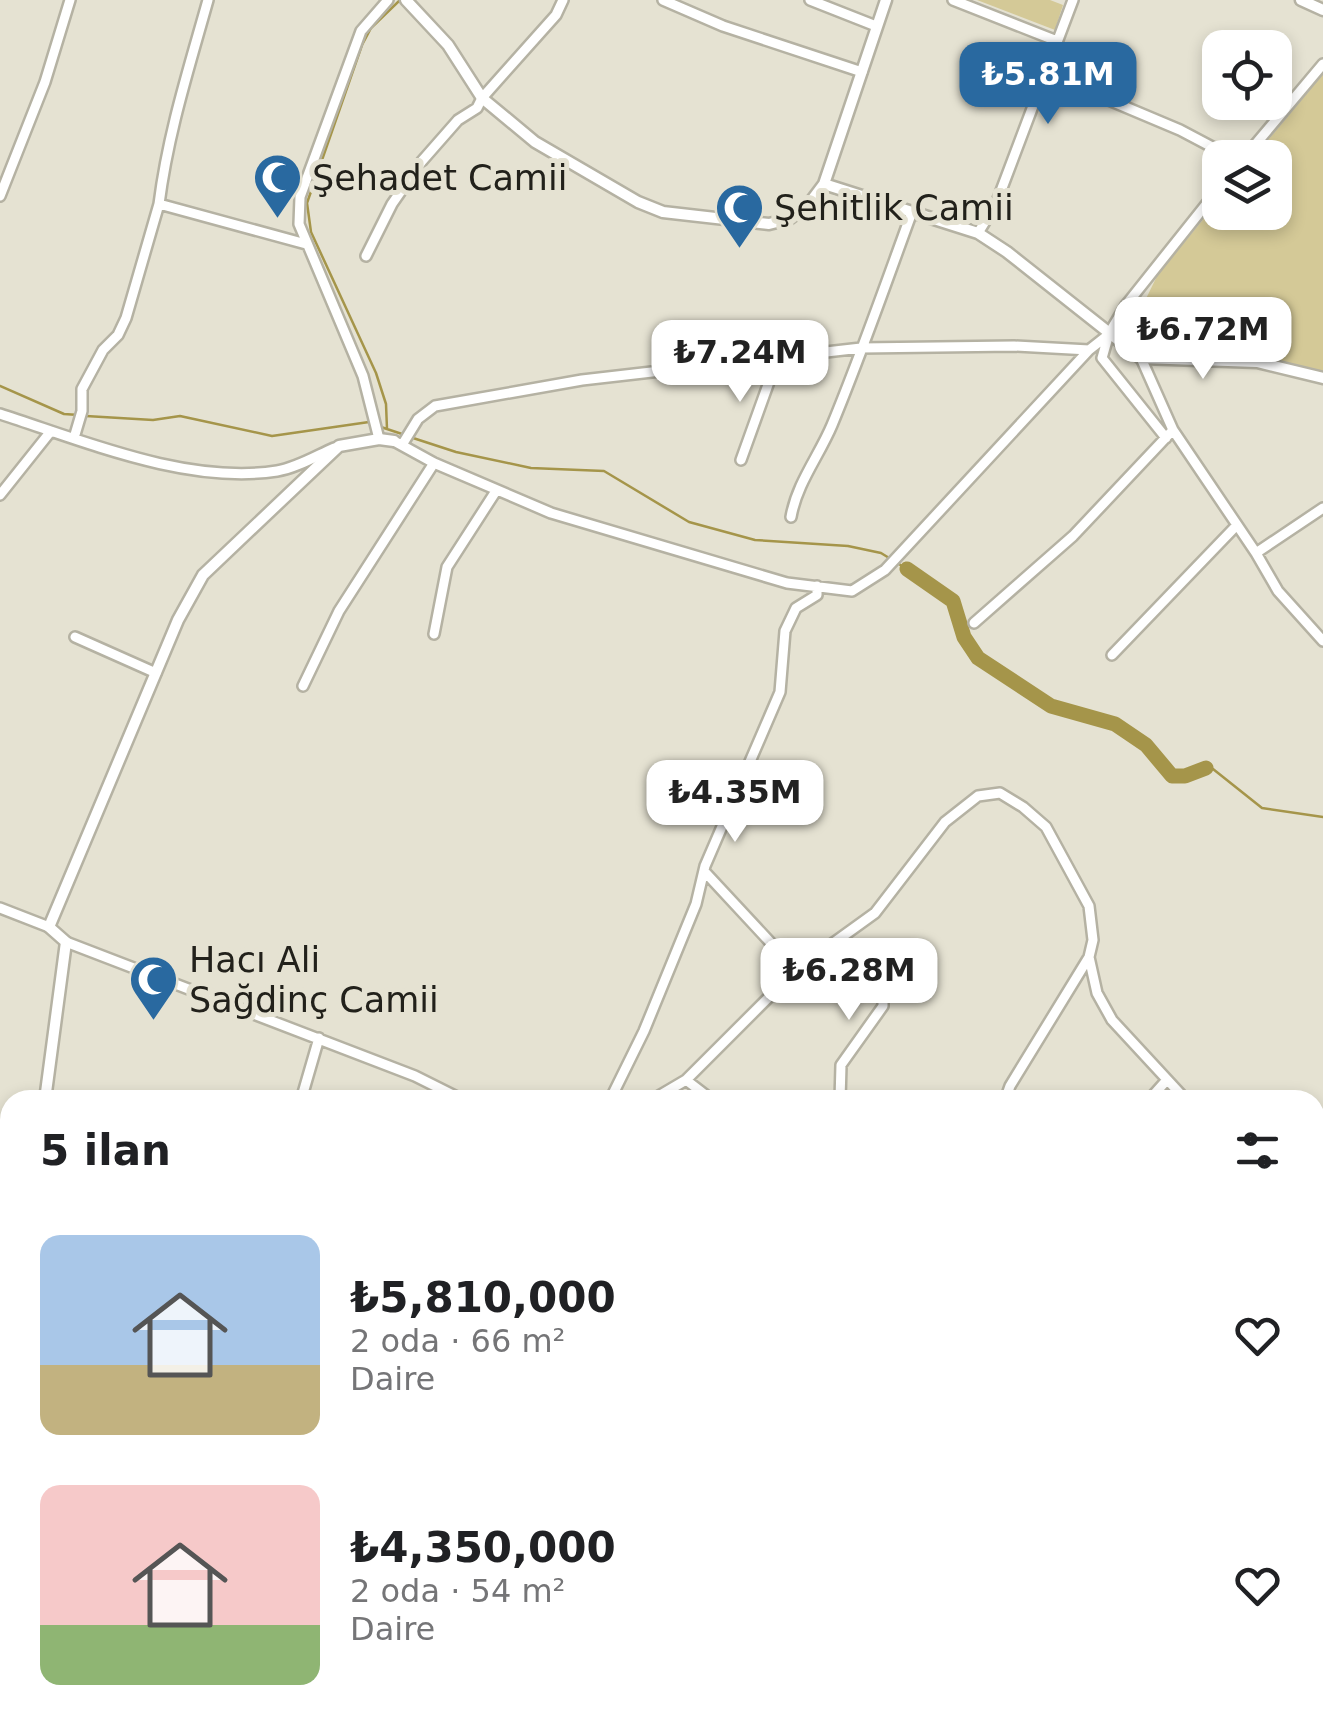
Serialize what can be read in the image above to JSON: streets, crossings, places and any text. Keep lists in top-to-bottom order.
{
  "places": {
    "mosque": ["Şehadet Camii", "Şehitlik Camii", "Hacı Ali Sağdinç Camii"]
  },
  "page": {
    "price": [
      "₺5.81M",
      "₺6.72M",
      "₺7.24M",
      "₺4.35M",
      "₺6.28M"
    ],
    "heading": "5 ilan",
    "list": [
      {
        "name": "₺5,810,000",
        "note": "2 oda · 66 m² · Daire"
      },
      {
        "name": "₺4,350,000",
        "note": "2 oda · 54 m² · Daire"
      }
    ]
  }
}
